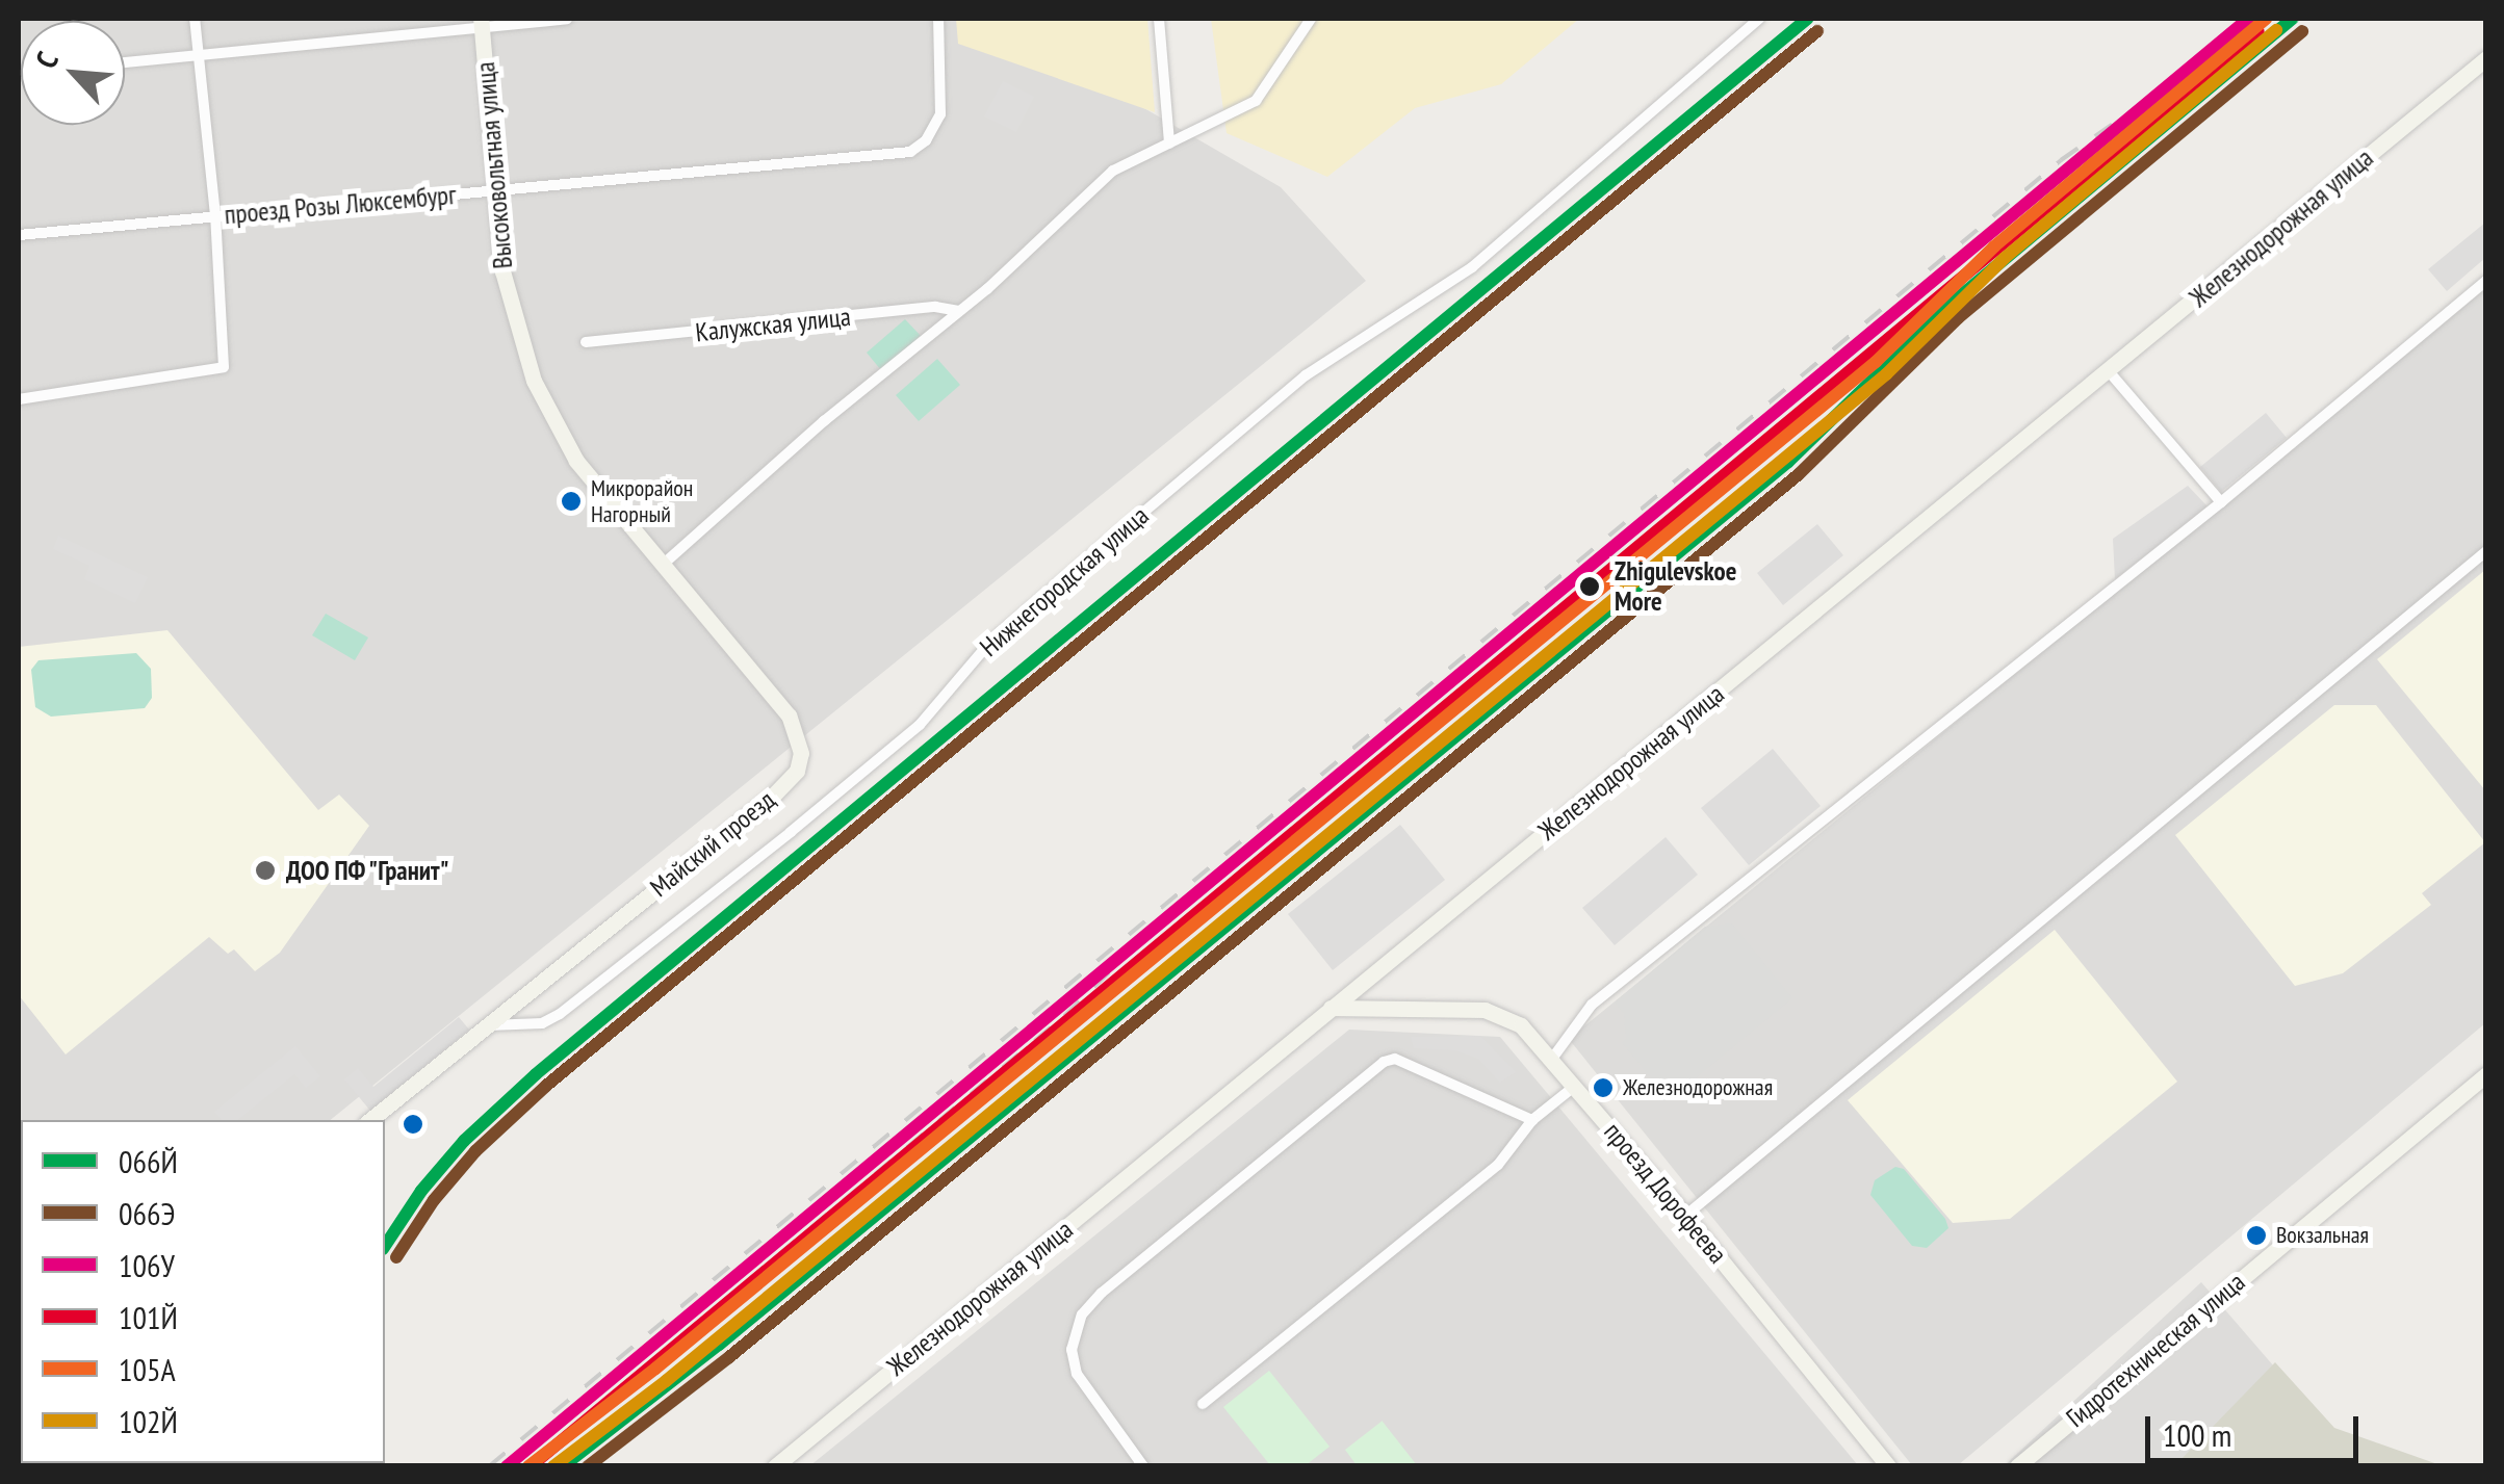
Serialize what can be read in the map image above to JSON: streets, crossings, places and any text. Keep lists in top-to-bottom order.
{
  "streets": {
    "main road": [
      "Высоковольтная улица",
      "Железнодорожная улица",
      "Майский проезд",
      "проезд Дорофеева",
      "Гидротехническая улица"
    ],
    "street": ["проезд Розы Люксембург", "Калужская улица", "Нижнегородская улица"]
  },
  "crossings": [
    ["Высоковольтная улица", "проезд Розы Люксембург"],
    ["Высоковольтная улица", "Майский проезд"],
    ["Железнодорожная улица", "проезд Дорофеева"],
    ["Нижнегородская улица", "Майский проезд"]
  ],
  "places": [
    "Микрорайон Нагорный",
    "Zhigulevskoe More",
    "ДОО ПФ \"Гранит\"",
    "Железнодорожная",
    "Вокзальная"
  ],
  "lines": [
    "transit line 066Й",
    "transit line 106У",
    "transit line 105А",
    "transit line 102Й",
    "transit line 066Э",
    "transit line 101Й"
  ],
  "legend": [
    "066Й",
    "066Э",
    "106У",
    "101Й",
    "105А",
    "102Й"
  ],
  "scale_bar": "100 m",
  "north": "top left"
}
